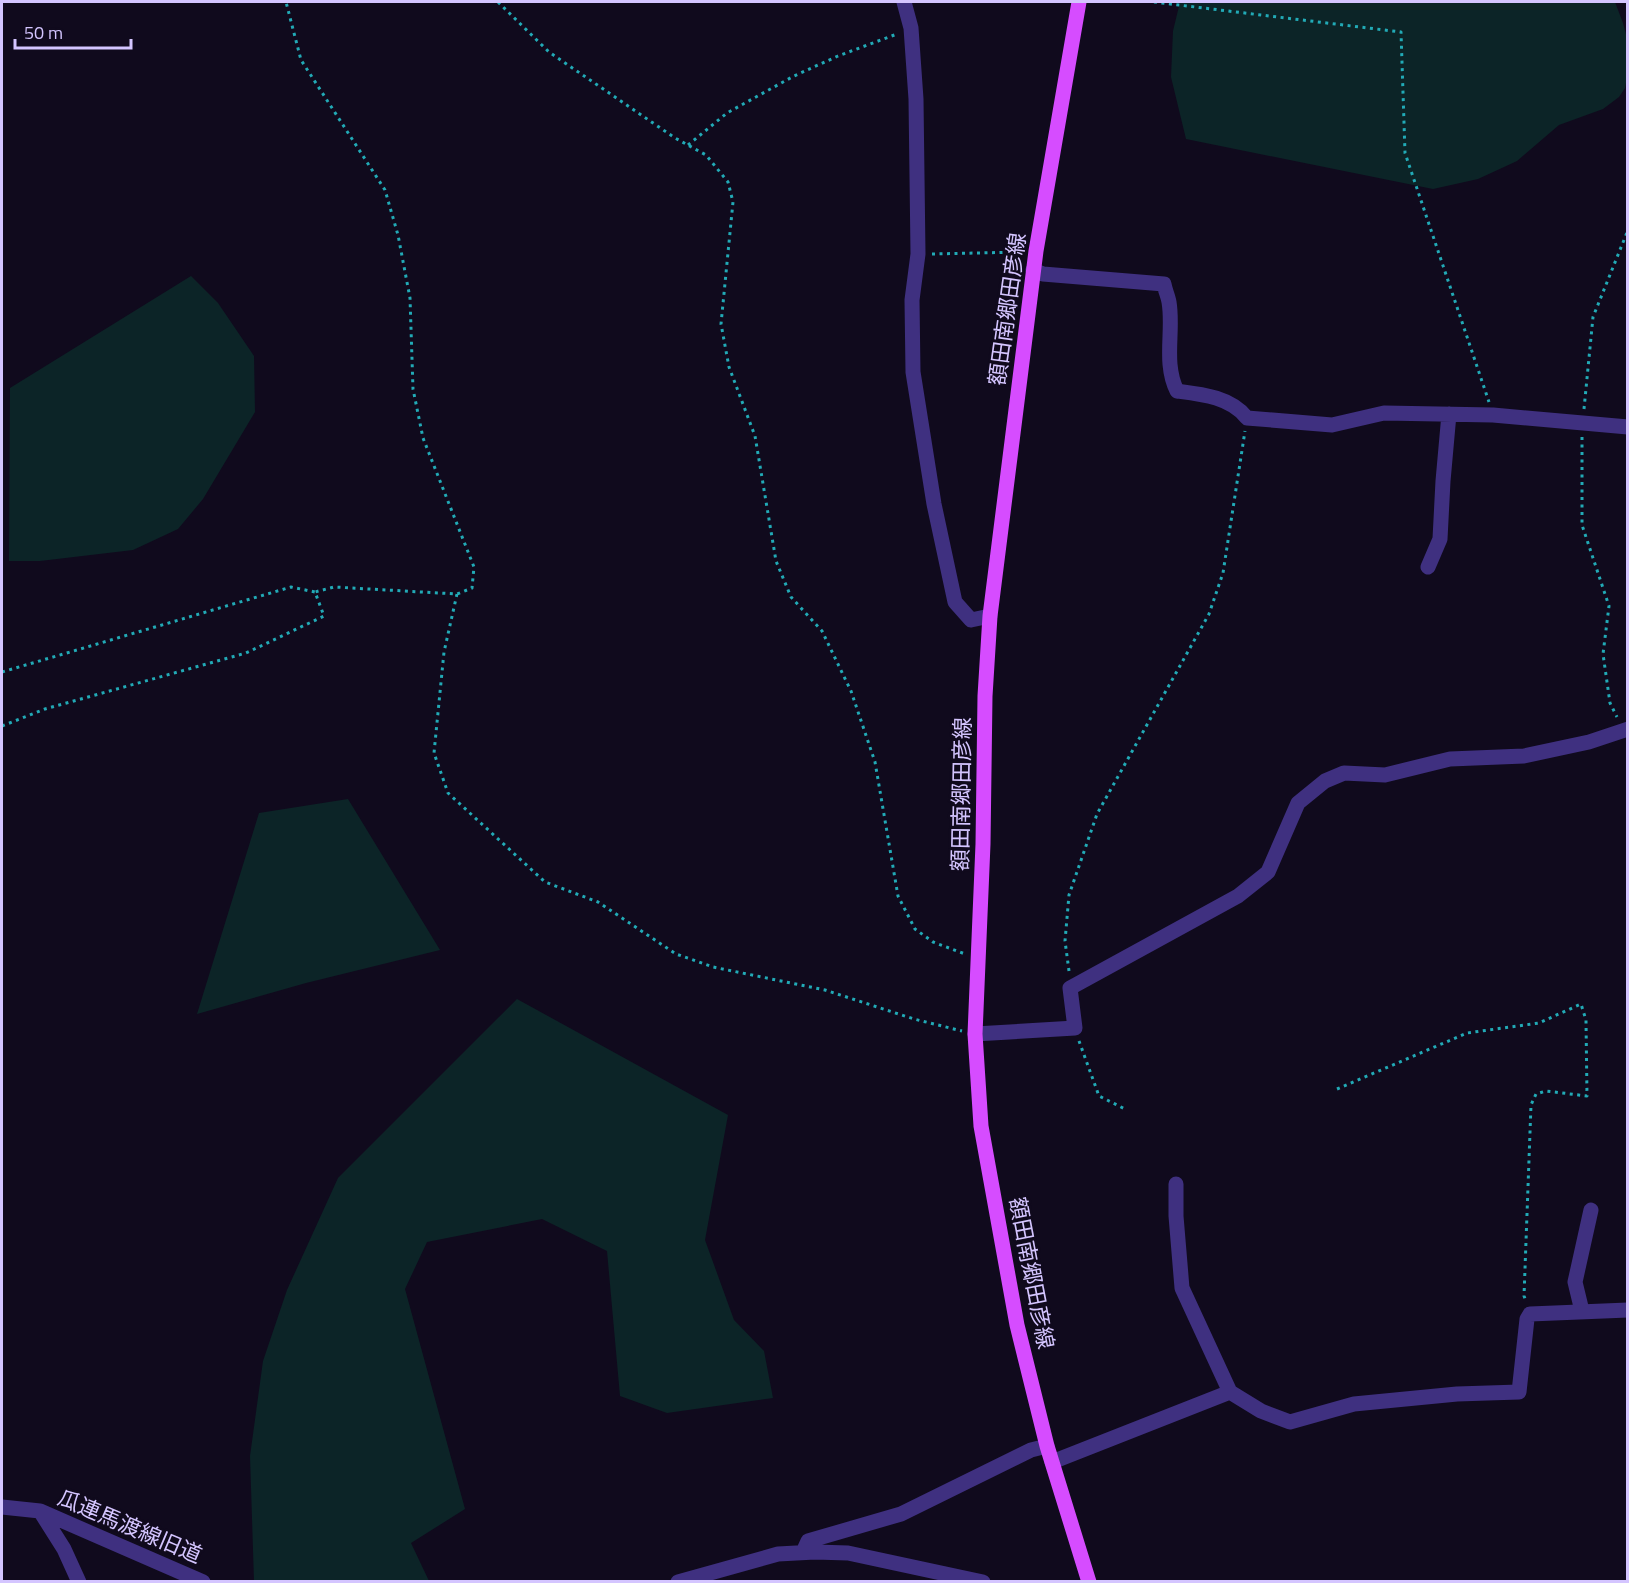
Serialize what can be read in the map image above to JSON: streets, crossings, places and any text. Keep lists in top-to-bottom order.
{
  "streets": {
    "main road": ["額田南郷田彦線"],
    "street": ["瓜連馬渡線旧道"]
  },
  "scale_bar": "50 m"
}
